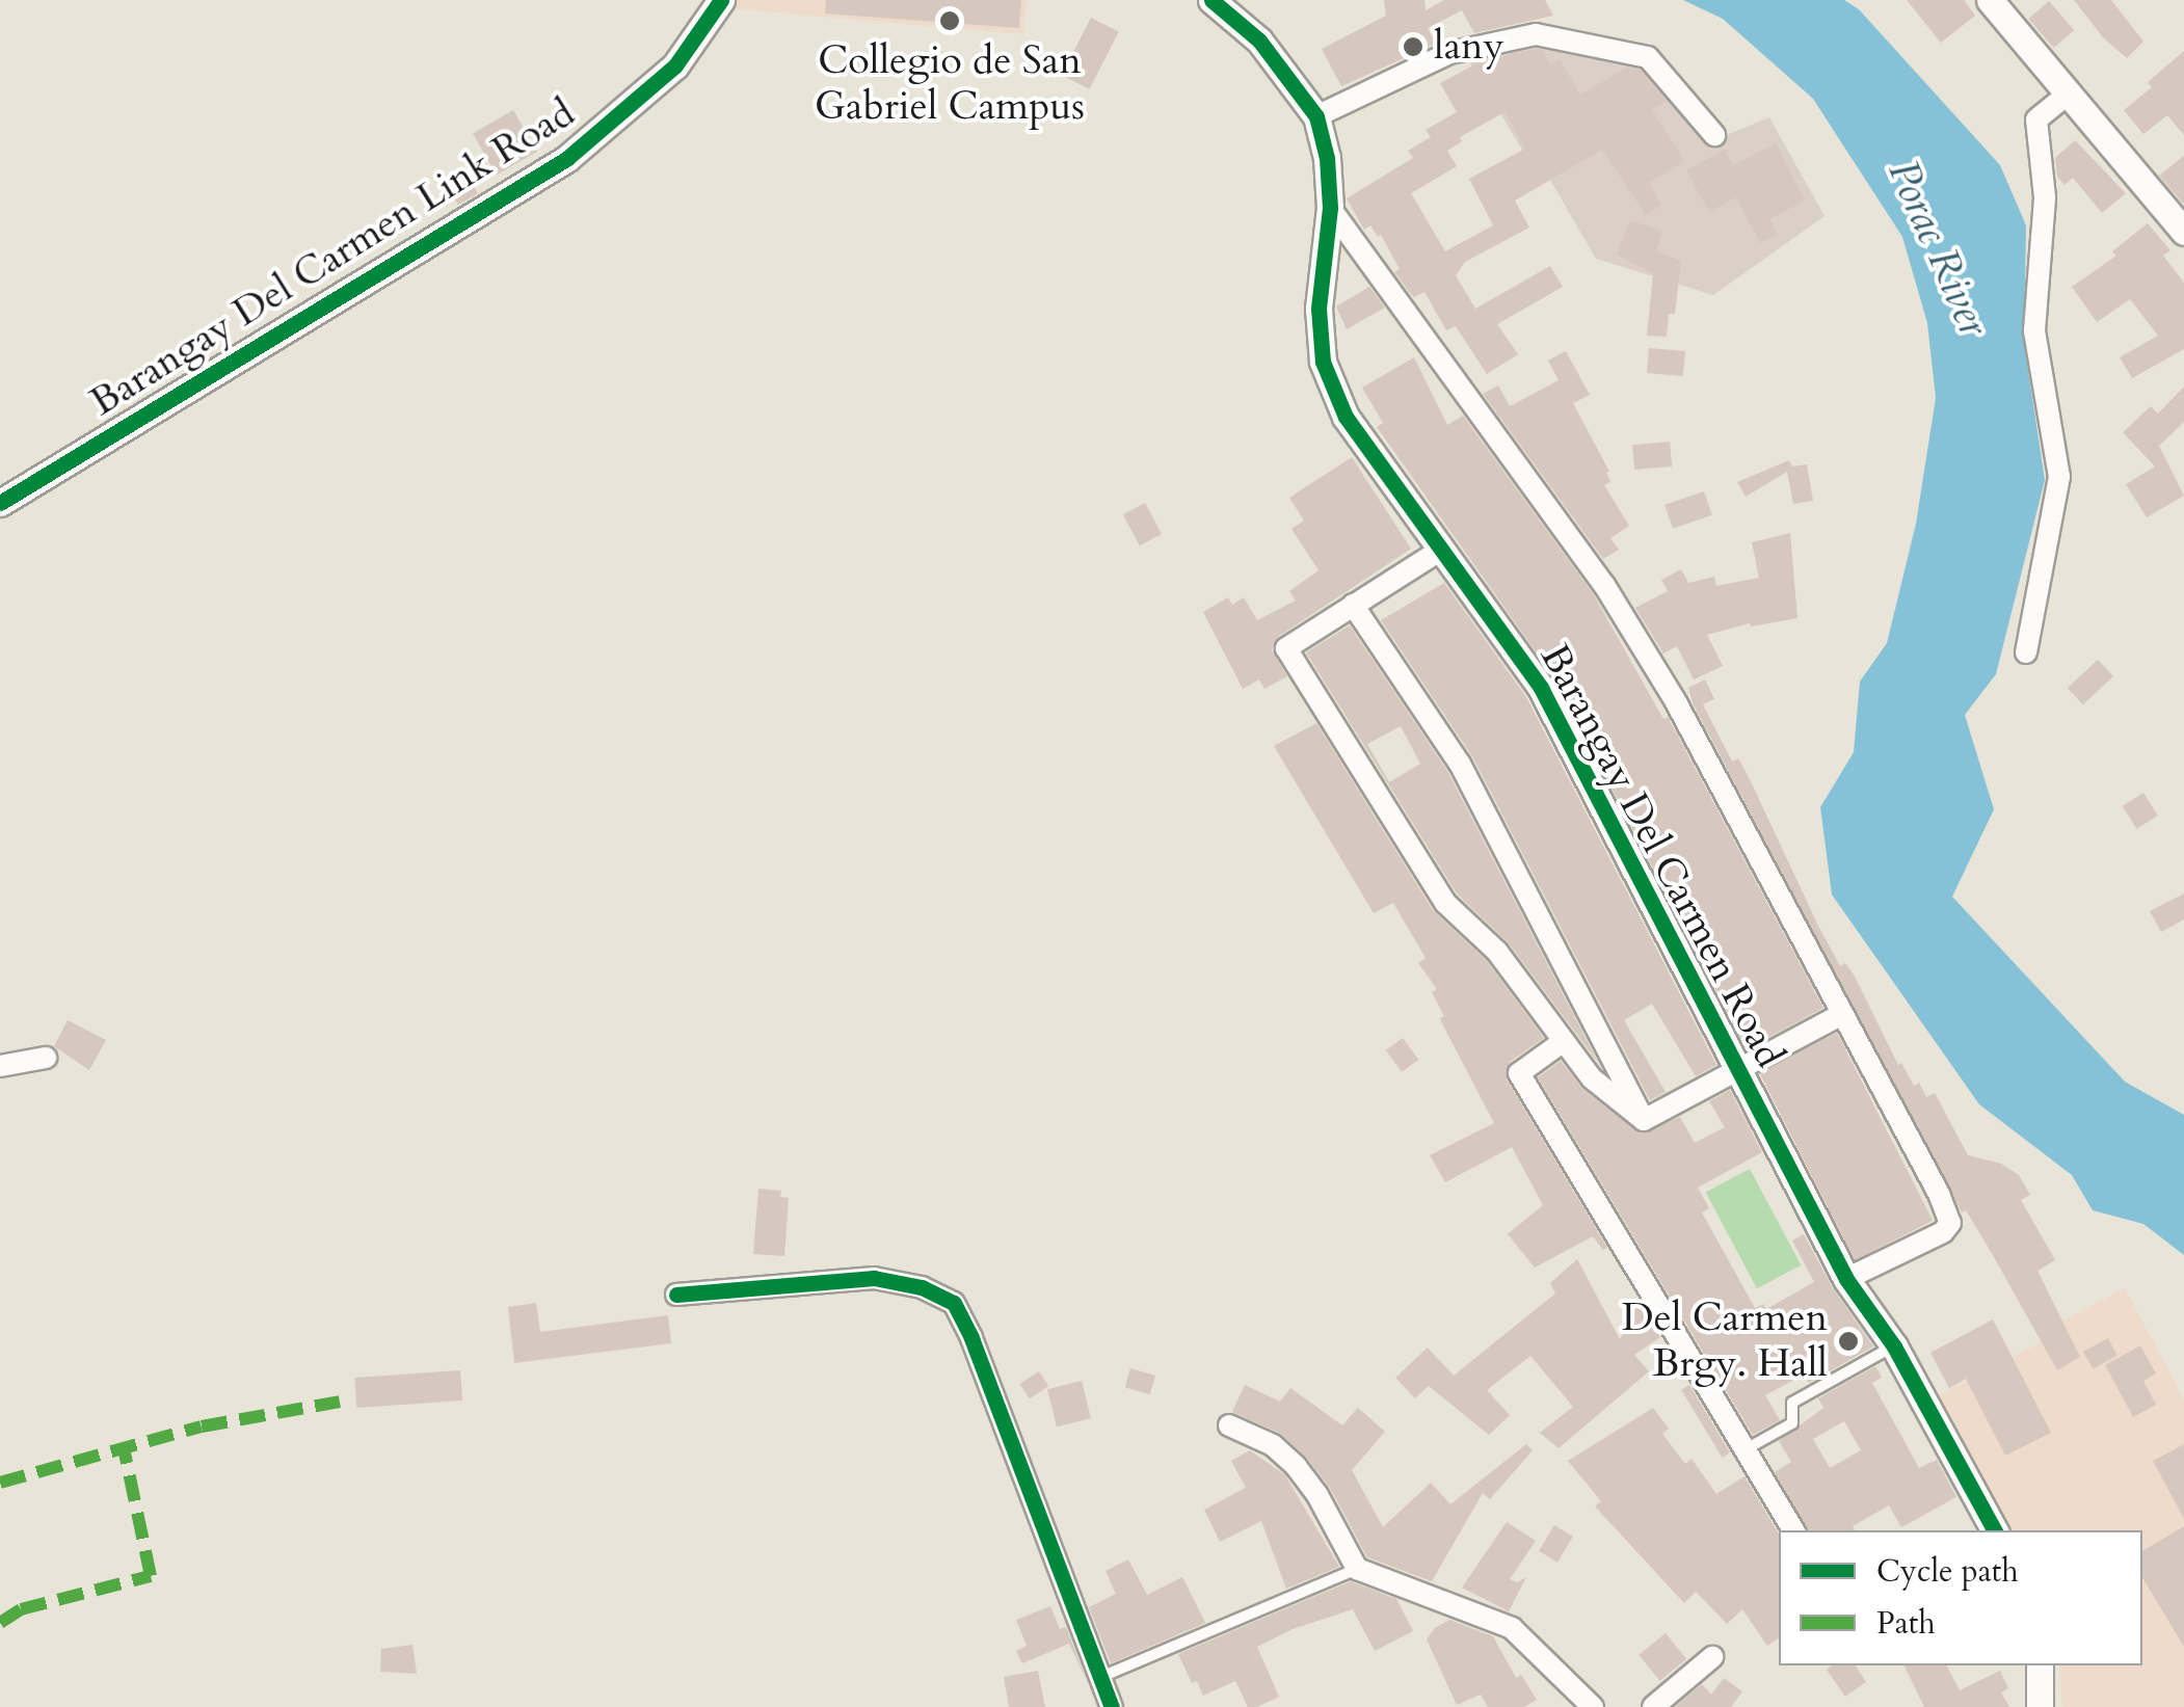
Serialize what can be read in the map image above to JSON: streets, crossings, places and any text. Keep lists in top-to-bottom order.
{
  "streets": {
    "street": ["Barangay Del Carmen Link Road", "Barangay Del Carmen Road"]
  },
  "water": ["Porac River"],
  "places": ["Collegio de San Gabriel Campus", "lany", "Del Carmen Brgy. Hall"],
  "legend": ["Cycle path", "Path"]
}
